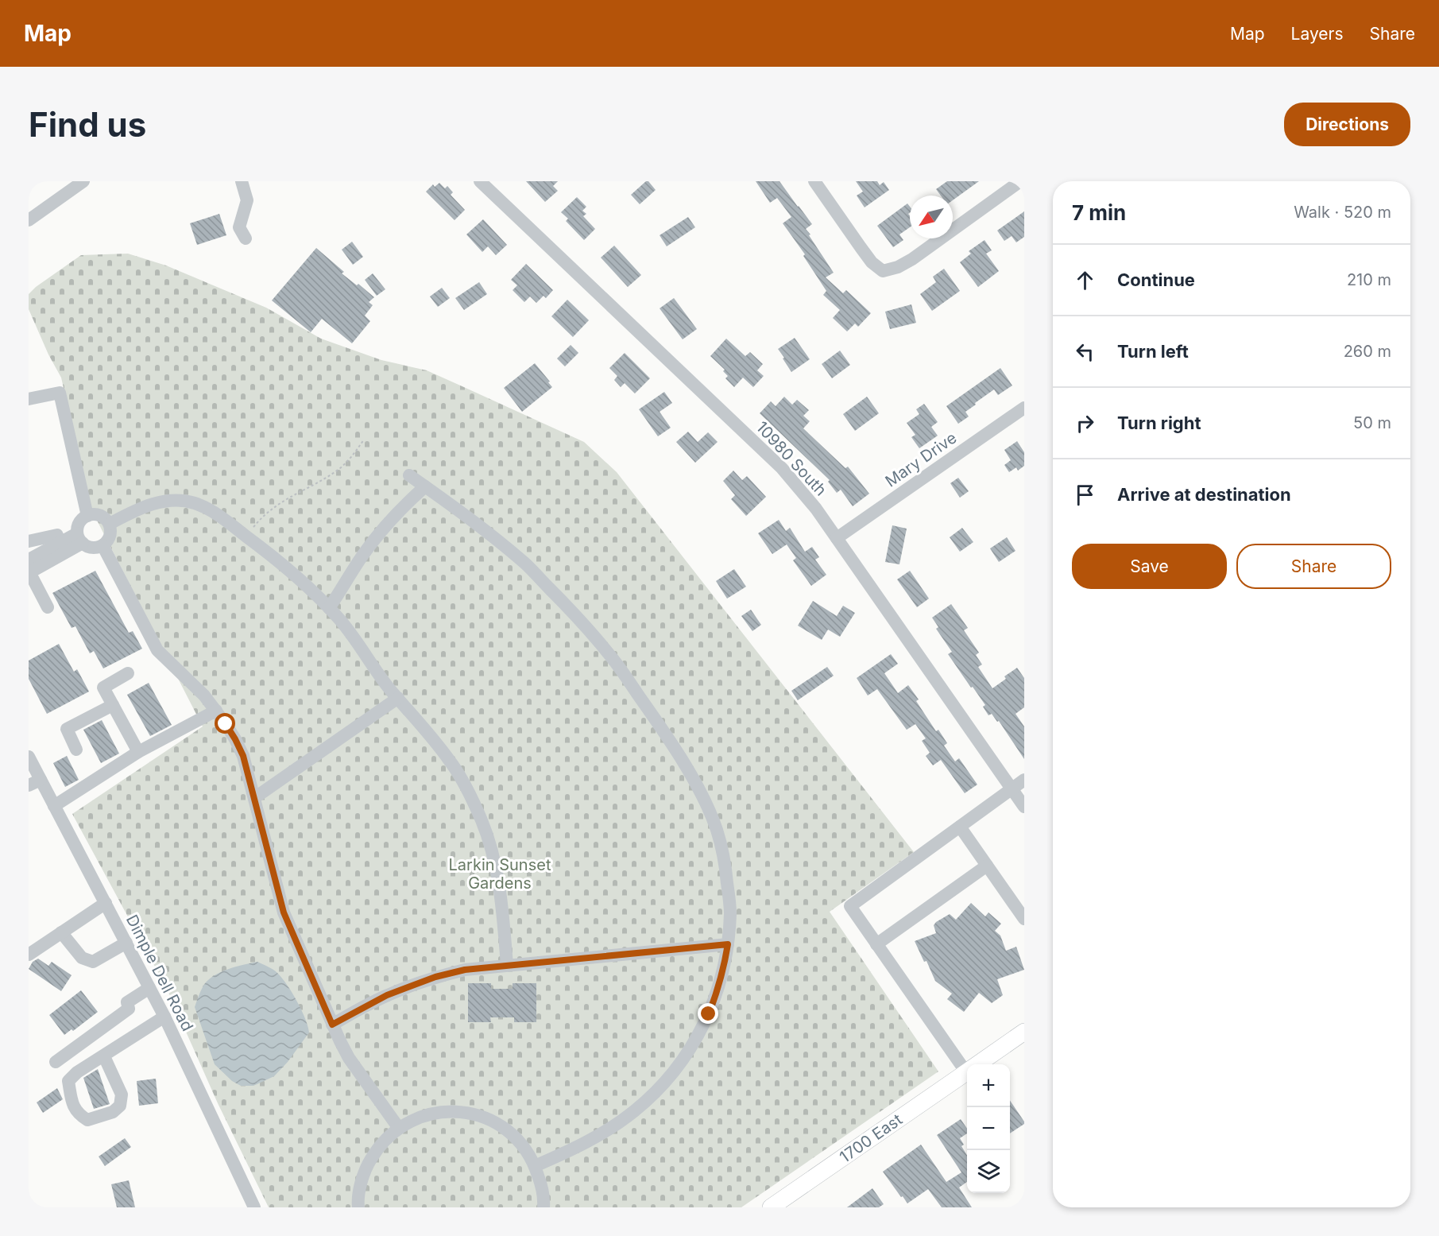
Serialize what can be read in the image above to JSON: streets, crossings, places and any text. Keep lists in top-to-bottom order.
{
  "streets": {
    "main road": ["1700 East"],
    "street": ["10980 South", "Mary Drive", "Dimple Dell Road"]
  },
  "crossings": [
    ["10980 South", "Mary Drive"]
  ],
  "parks": ["Larkin Sunset Gardens"],
  "north": "bottom left",
  "page": {
    "header": "Map",
    "nav": ["Map", "Layers", "Share"],
    "buttons": [
      "Directions",
      ["Save", "Share"]
    ],
    "title": "Find us",
    "heading": ["7 min", "Walk · 520 m"],
    "list": [
      ["Continue", "210 m"],
      ["Turn left", "260 m"],
      ["Turn right", "50 m"],
      "Arrive at destination"
    ],
    "map_buttons": ["+", "−"]
  }
}
